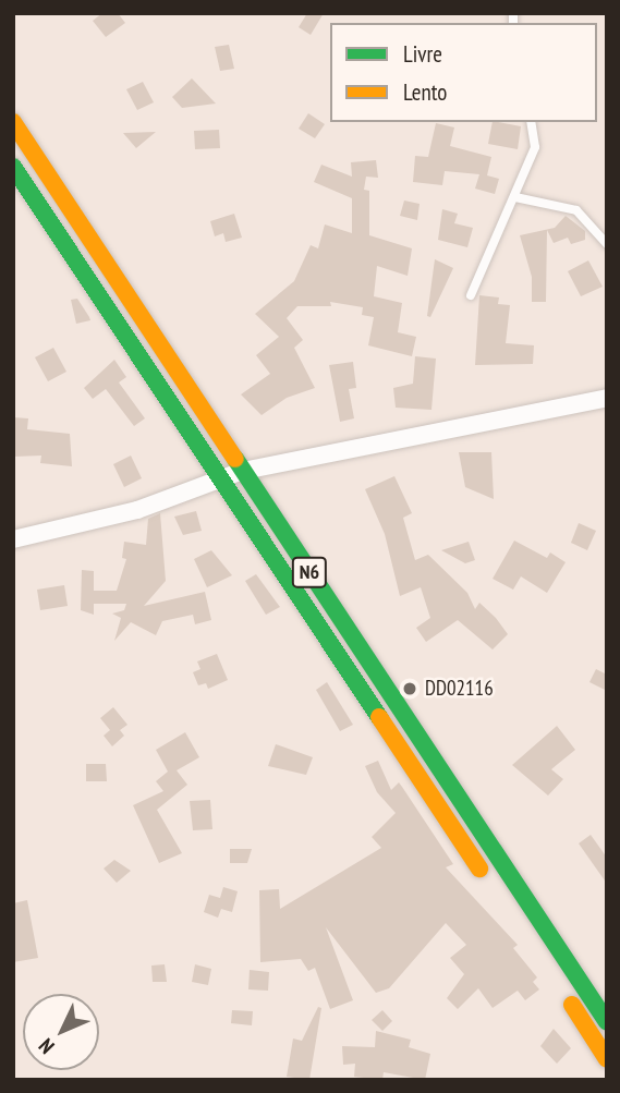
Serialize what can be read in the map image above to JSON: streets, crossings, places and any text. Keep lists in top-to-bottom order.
{
  "streets": {
    "highway": ["N6"]
  },
  "places": ["DD02116"],
  "legend": ["Livre", "Lento"],
  "north": "bottom left"
}
